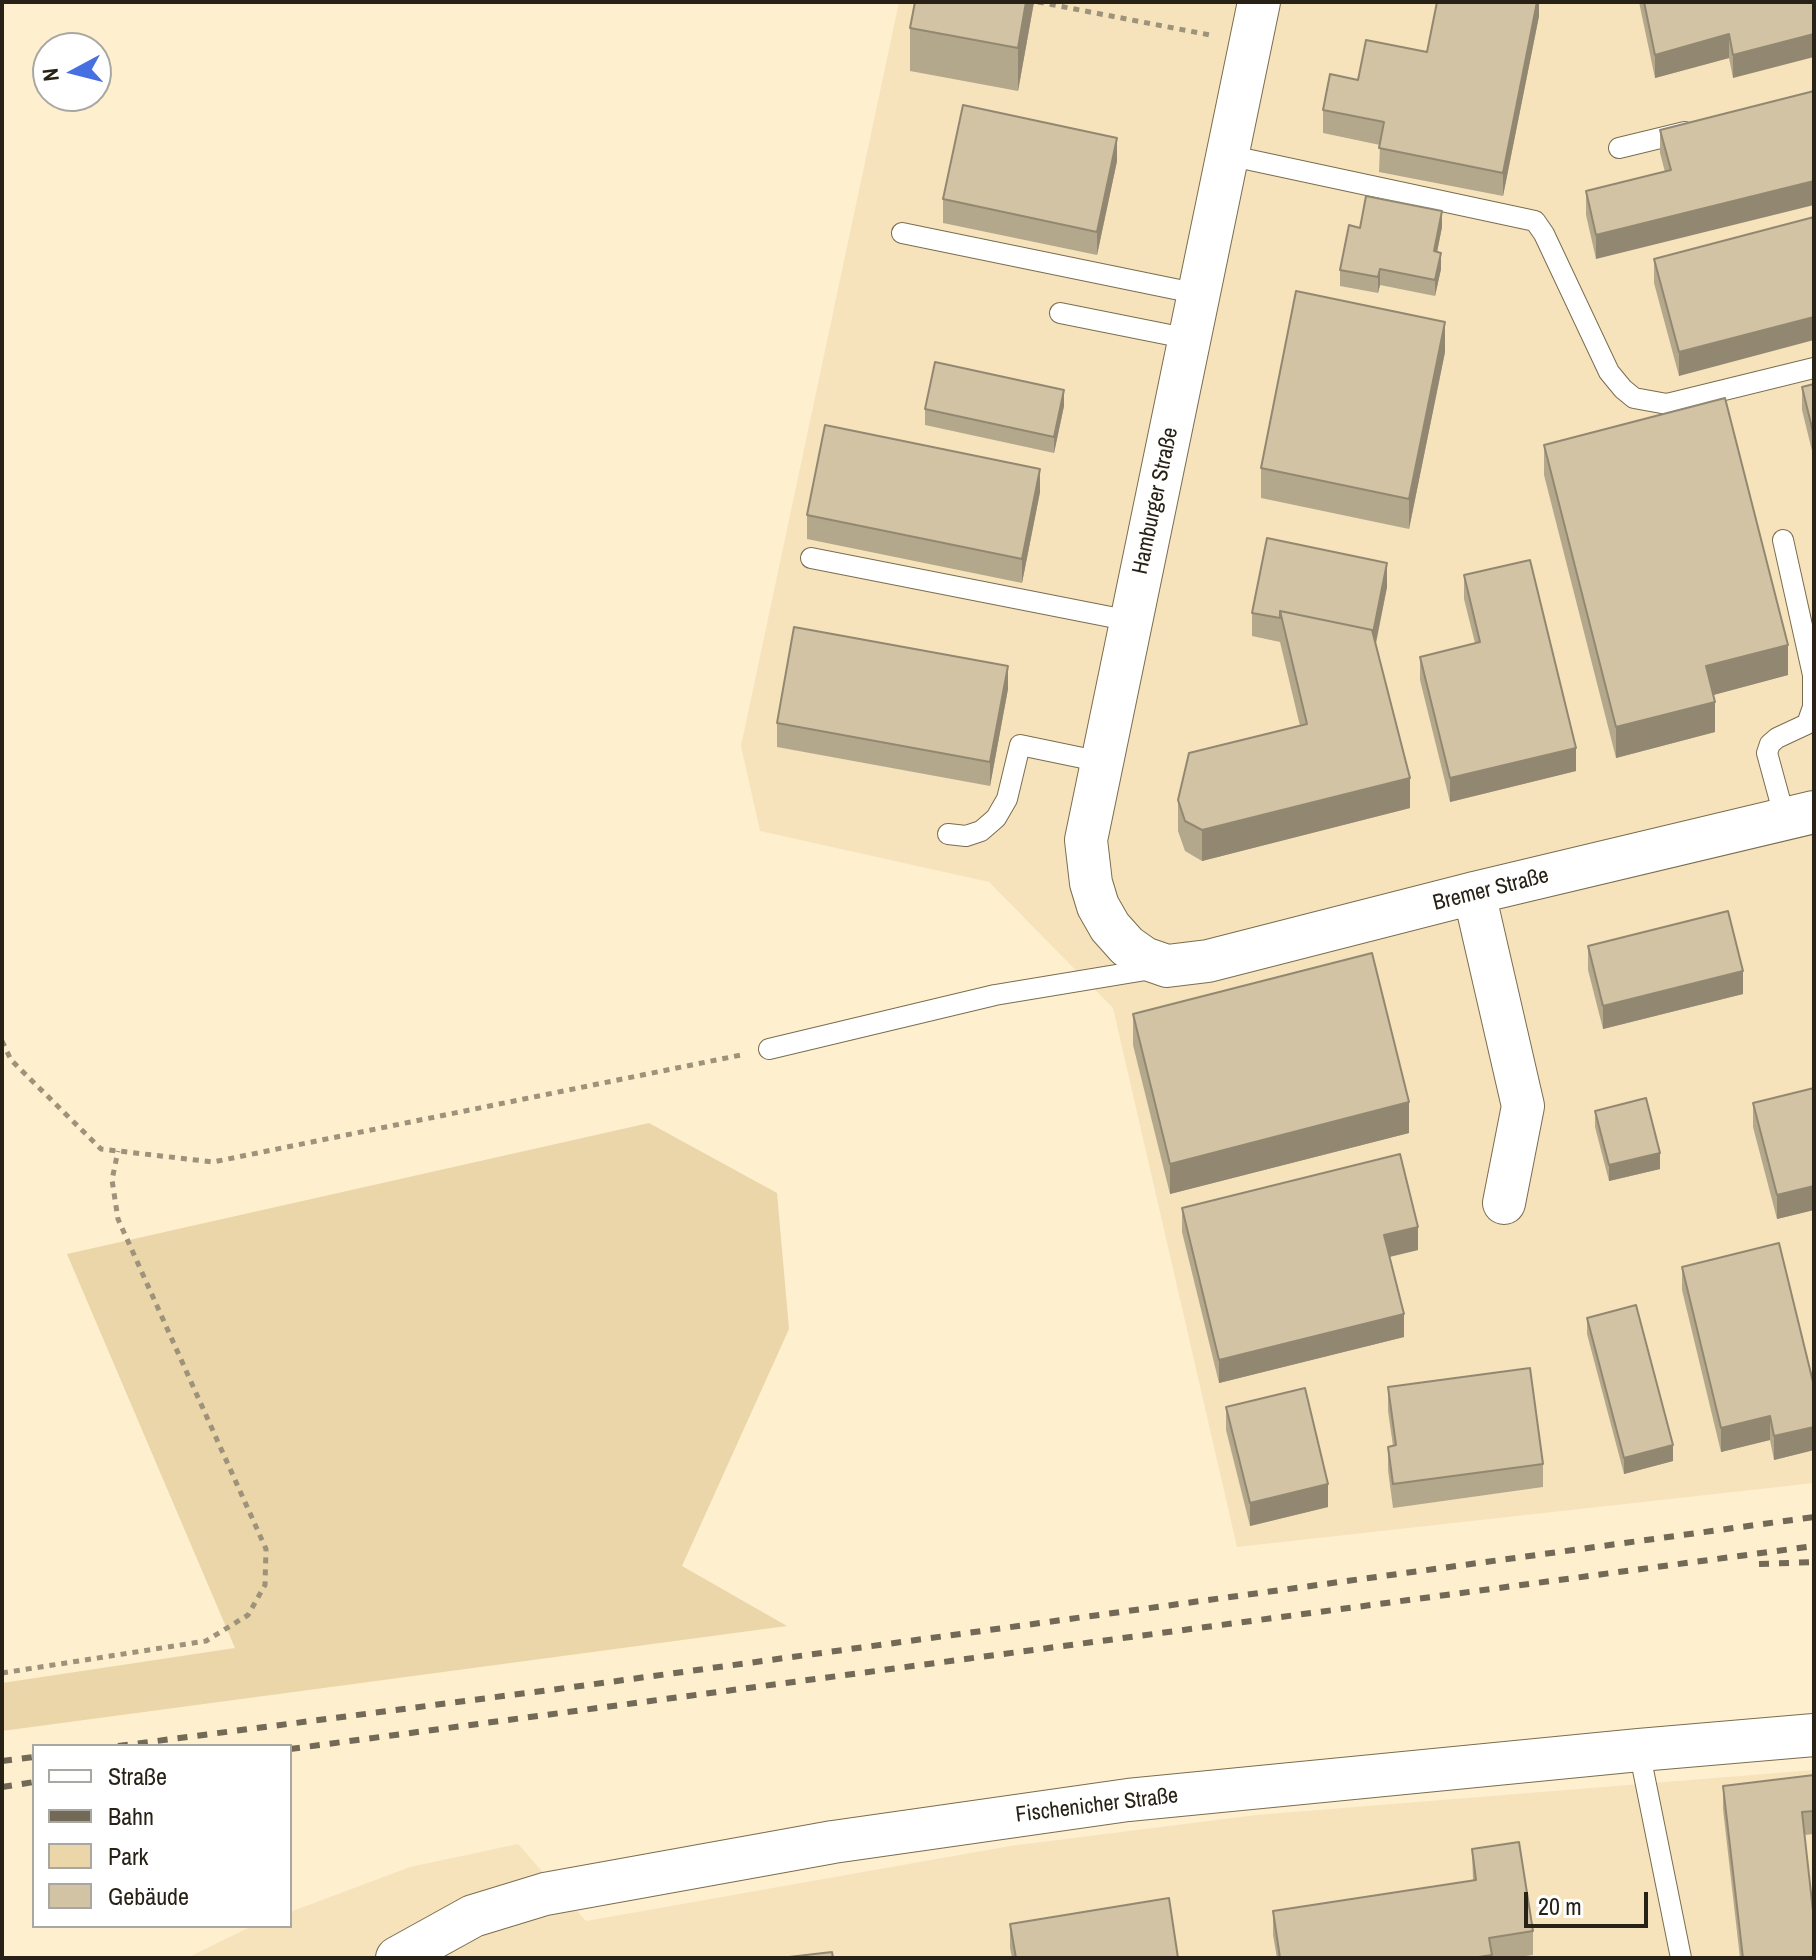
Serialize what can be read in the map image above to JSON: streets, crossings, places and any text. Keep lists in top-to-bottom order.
{
  "streets": {
    "street": ["Hamburger Straße", "Bremer Straße", "Fischenicher Straße"]
  },
  "crossings": [
    ["Hamburger Straße", "Bremer Straße"]
  ],
  "legend": [
    "Straße",
    "Bahn",
    "Park",
    "Gebäude"
  ],
  "scale_bar": "20 m",
  "north": "left"
}
